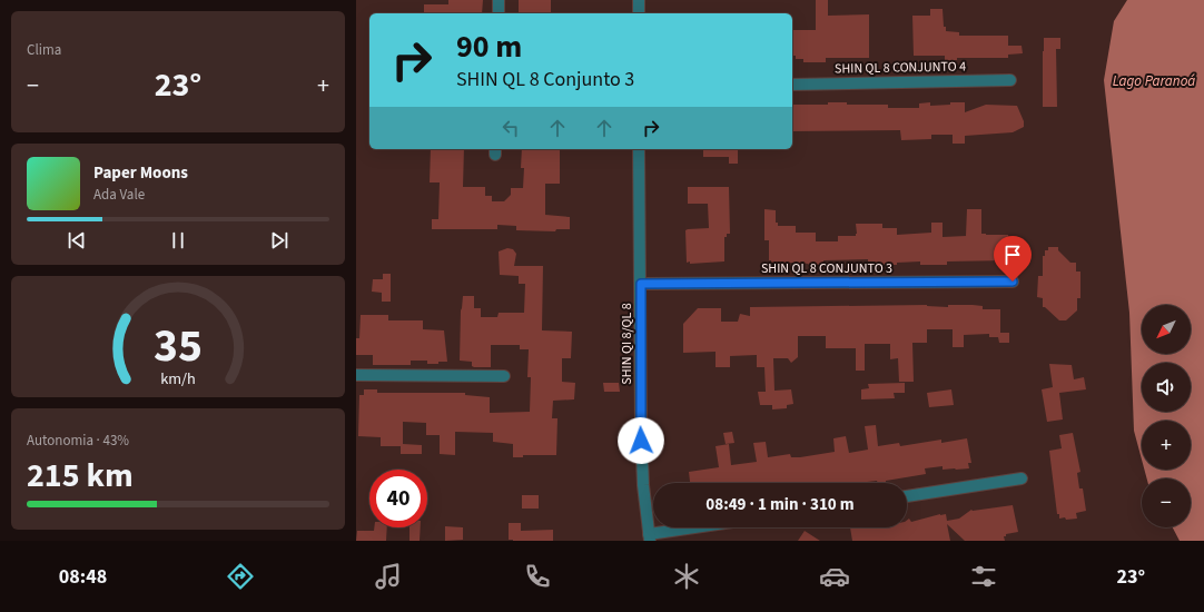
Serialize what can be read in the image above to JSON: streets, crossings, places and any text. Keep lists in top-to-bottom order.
{
  "streets": {
    "street": ["SHIN QL 8 CONJUNTO 4", "SHIN QL 8 CONJUNTO 3", "SHIN QI 8/QL 8"]
  },
  "crossings": [
    ["SHIN QL 8 CONJUNTO 3", "SHIN QI 8/QL 8"]
  ],
  "water": ["Lago Paranoá"],
  "north": "bottom left",
  "page": {
    "tile": [
      "Clima",
      ["Autonomia · 43%", "215 km"]
    ],
    "turn": ["90 m", "SHIN QL 8 Conjunto 3"],
    "heat": ["−", "23°", "+"],
    "song": ["Paper Moons", "Ada Vale"],
    "map_buttons": ["+", "−"],
    "limit": "40",
    "trip": "08:49 · 1 min · 310 m",
    "tabs": ["08:48", "23°"],
    "gauge": ["35", "km/h"]
  }
}
